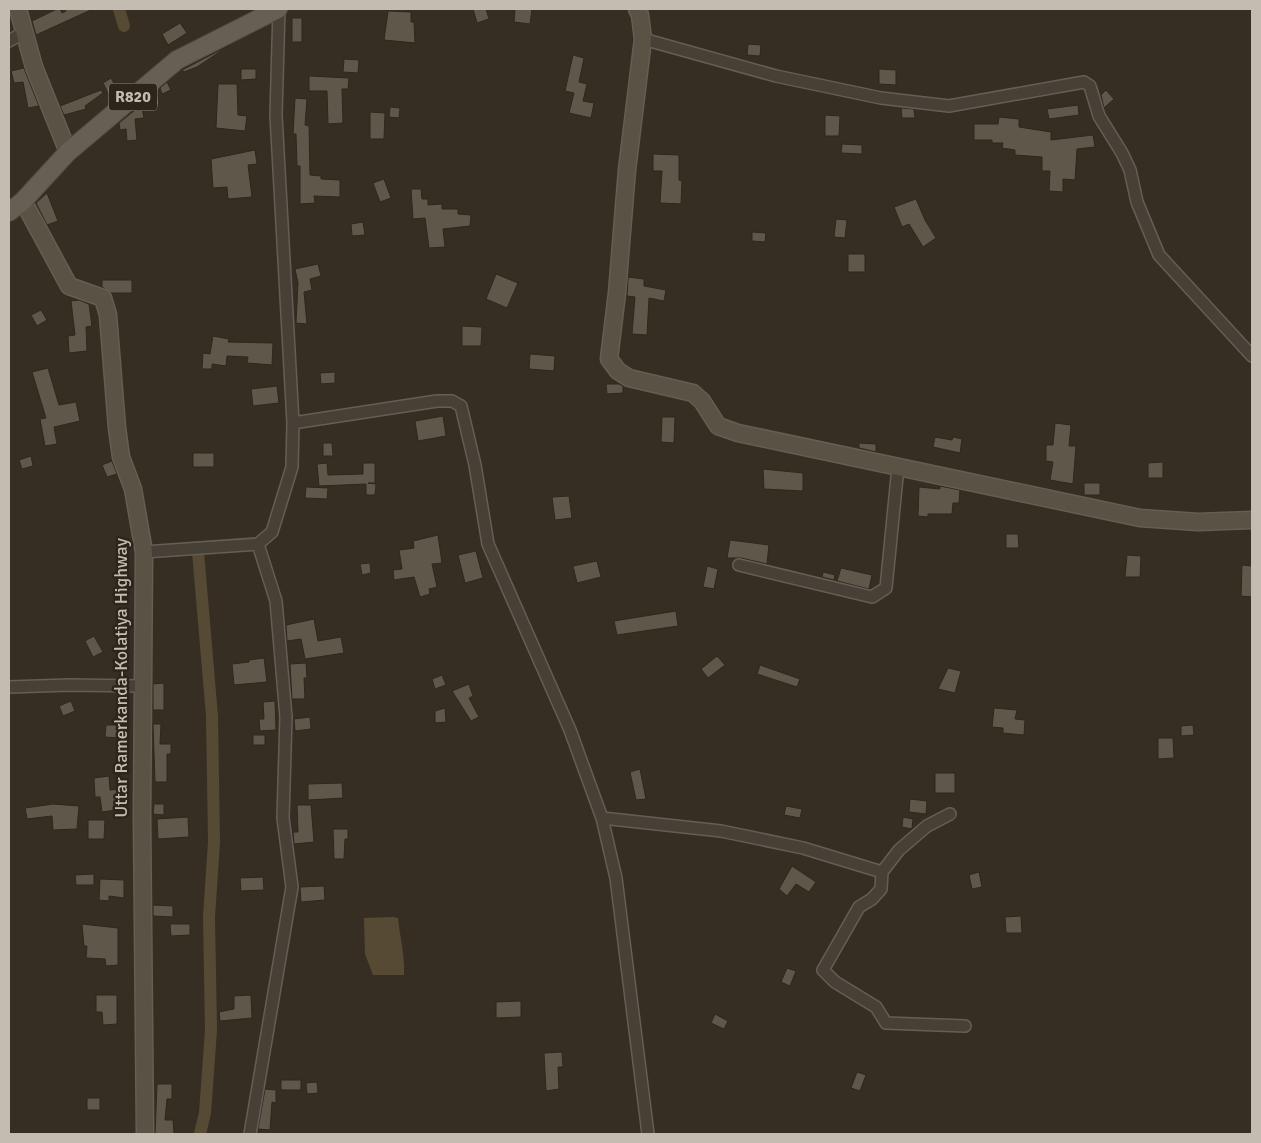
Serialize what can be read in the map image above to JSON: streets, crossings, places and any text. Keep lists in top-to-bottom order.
{
  "streets": {
    "main road": ["R820"],
    "street": ["Uttar Ramerkanda-Kolatiya Highway"]
  },
  "crossings": [
    ["R820", "Uttar Ramerkanda-Kolatiya Highway"]
  ]
}
